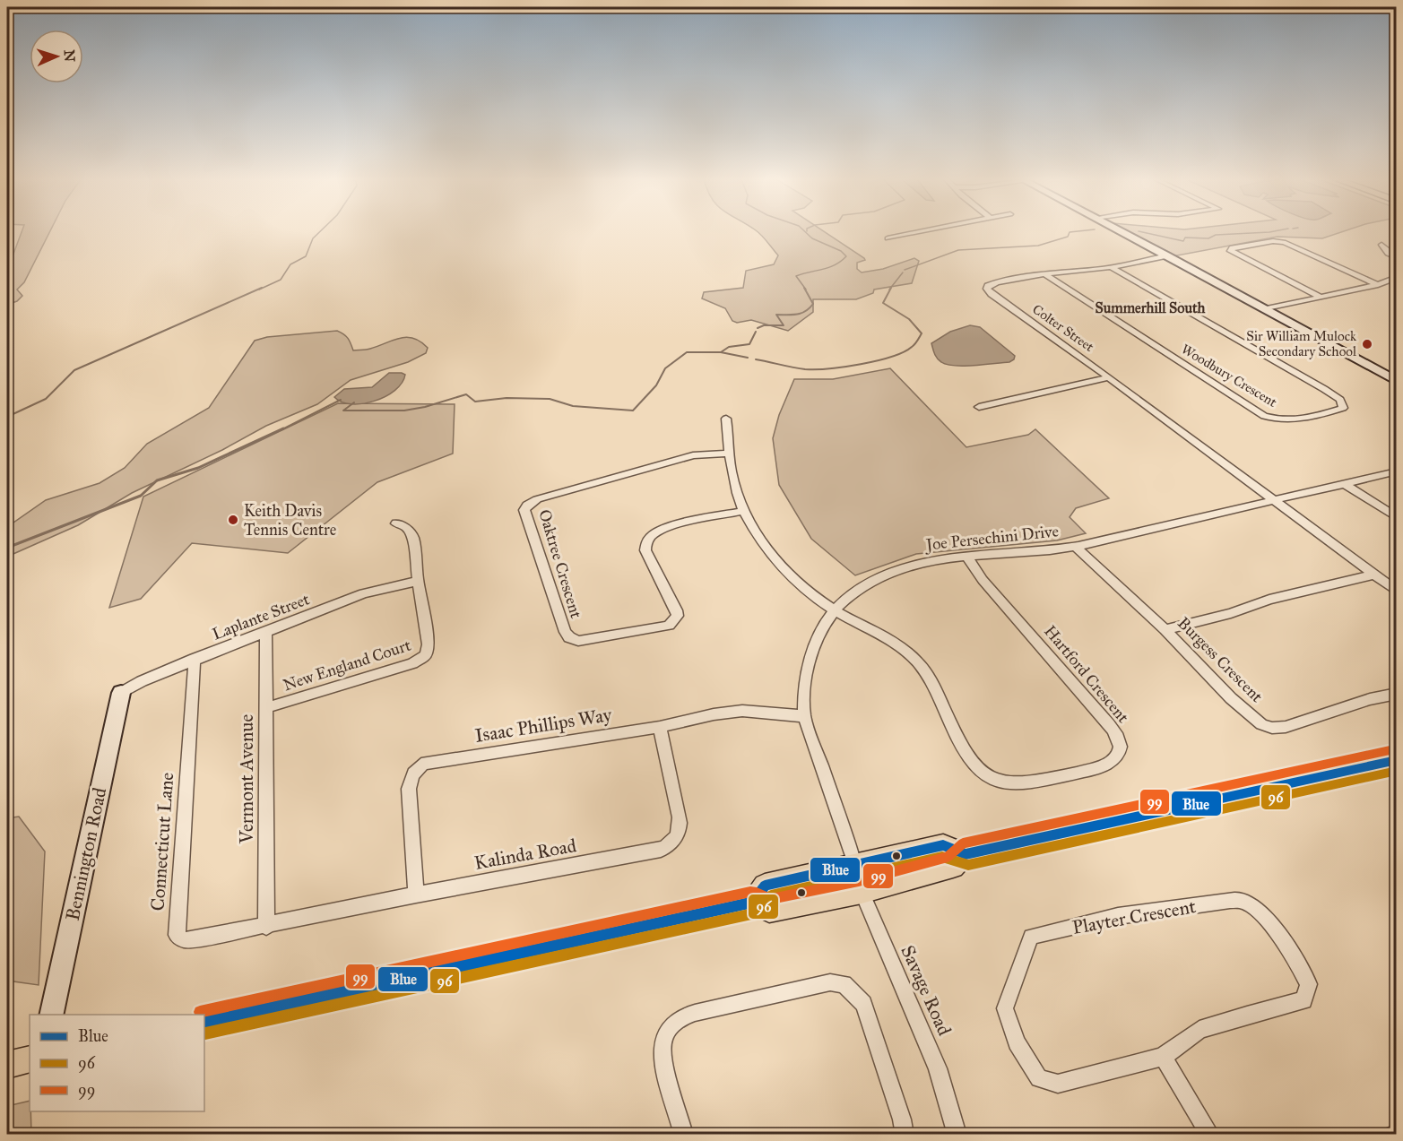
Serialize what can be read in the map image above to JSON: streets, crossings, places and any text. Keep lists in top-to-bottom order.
{
  "streets": {
    "street": [
      "Colter Street",
      "Woodbury Crescent",
      "Joe Persechini Drive",
      "Oaktree Crescent",
      "Laplante Street",
      "Burgess Crescent",
      "New England Court",
      "Hartford Crescent",
      "Isaac Phillips Way",
      "Vermont Avenue",
      "Connecticut Lane",
      "Bennington Road",
      "Kalinda Road",
      "Playter Crescent",
      "Savage Road"
    ]
  },
  "crossings": [
    ["Colter Street", "Woodbury Crescent"],
    ["Colter Street", "Joe Persechini Drive"],
    ["Joe Persechini Drive", "Burgess Crescent"],
    ["Joe Persechini Drive", "Hartford Crescent"],
    ["Joe Persechini Drive", "Isaac Phillips Way"],
    ["Joe Persechini Drive", "Savage Road"],
    ["Laplante Street", "New England Court"],
    ["Laplante Street", "Vermont Avenue"],
    ["Laplante Street", "Connecticut Lane"],
    ["Laplante Street", "Bennington Road"],
    ["New England Court", "Vermont Avenue"],
    ["Isaac Phillips Way", "Kalinda Road"],
    ["Vermont Avenue", "Connecticut Lane"],
    ["Vermont Avenue", "Kalinda Road"],
    ["Connecticut Lane", "Kalinda Road"]
  ],
  "districts": ["Summerhill South"],
  "places": ["Sir William Mulock Secondary School", "Keith Davis Tennis Centre"],
  "lines": ["transit line 99", "transit line Blue", "transit line 96"],
  "legend": ["Blue", "96", "99"],
  "north": "right"
}
